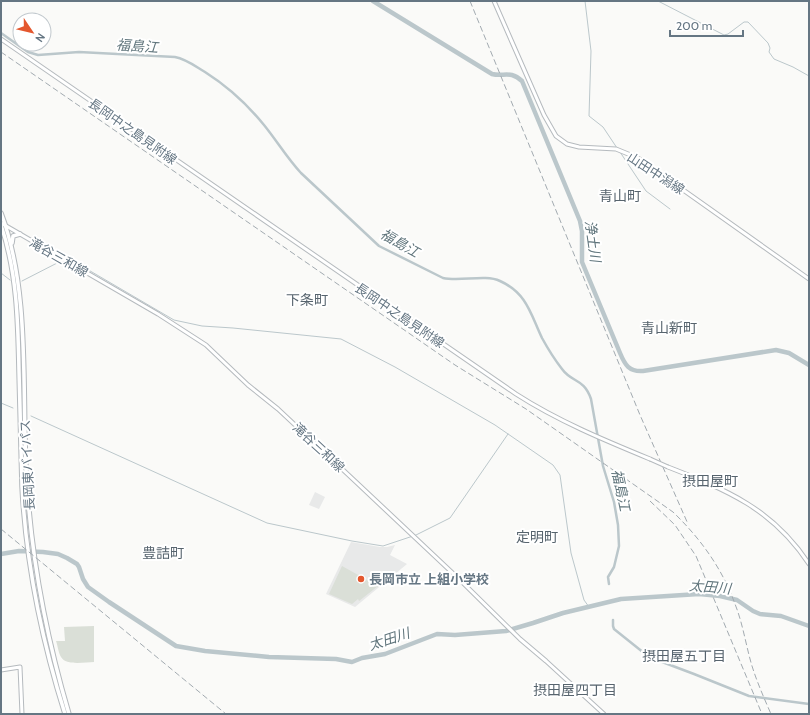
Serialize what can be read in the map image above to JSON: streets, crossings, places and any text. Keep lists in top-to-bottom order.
{
  "streets": {
    "highway": ["長岡東バイパス"],
    "main road": ["長岡中之島見附線", "山田中潟線", "滝谷三和線"]
  },
  "crossings": [
    ["滝谷三和線", "長岡東バイパス"]
  ],
  "districts": [
    "青山町",
    "下条町",
    "青山新町",
    "摂田屋町",
    "定明町",
    "豊詰町",
    "摂田屋五丁目",
    "摂田屋四丁目"
  ],
  "water": ["福島江", "浄土川", "太田川"],
  "places": ["長岡市立 上組小学校"],
  "scale_bar": "200 m",
  "north": "bottom right"
}
